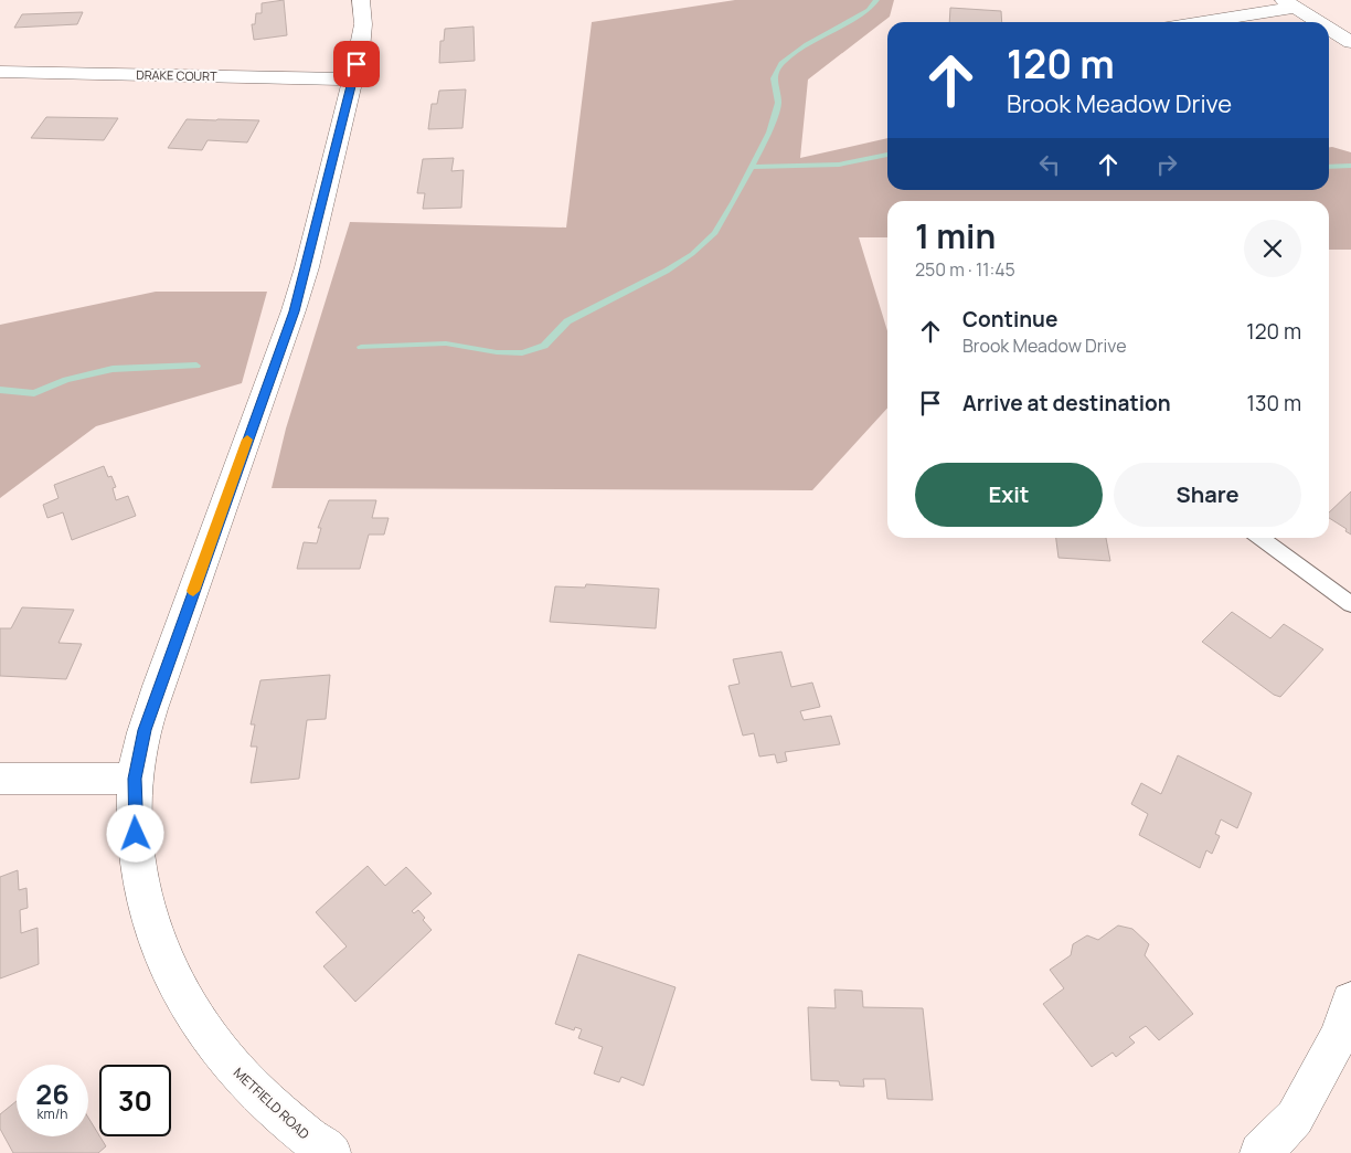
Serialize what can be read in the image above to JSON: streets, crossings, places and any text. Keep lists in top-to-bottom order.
{
  "streets": {
    "street": ["DRAKE COURT", "METFIELD ROAD"]
  },
  "crossings": [
    ["DRAKE COURT", "METFIELD ROAD"]
  ],
  "page": {
    "turn": ["120 m", "Brook Meadow Drive"],
    "heading": ["1 min", "250 m · 11:45"],
    "list": [
      {
        "name": "Continue",
        "note": "Brook Meadow Drive",
        "value": "120 m"
      },
      {
        "name": "Arrive at destination",
        "value": "130 m"
      }
    ],
    "buttons": ["Exit", "Share"],
    "speed": "26 km/h",
    "limit": "30"
  }
}
